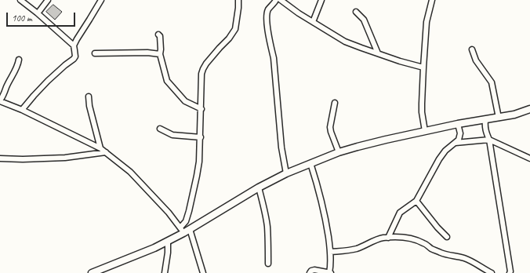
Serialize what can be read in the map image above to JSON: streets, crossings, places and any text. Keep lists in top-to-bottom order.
{
  "scale_bar": "100 m"
}
